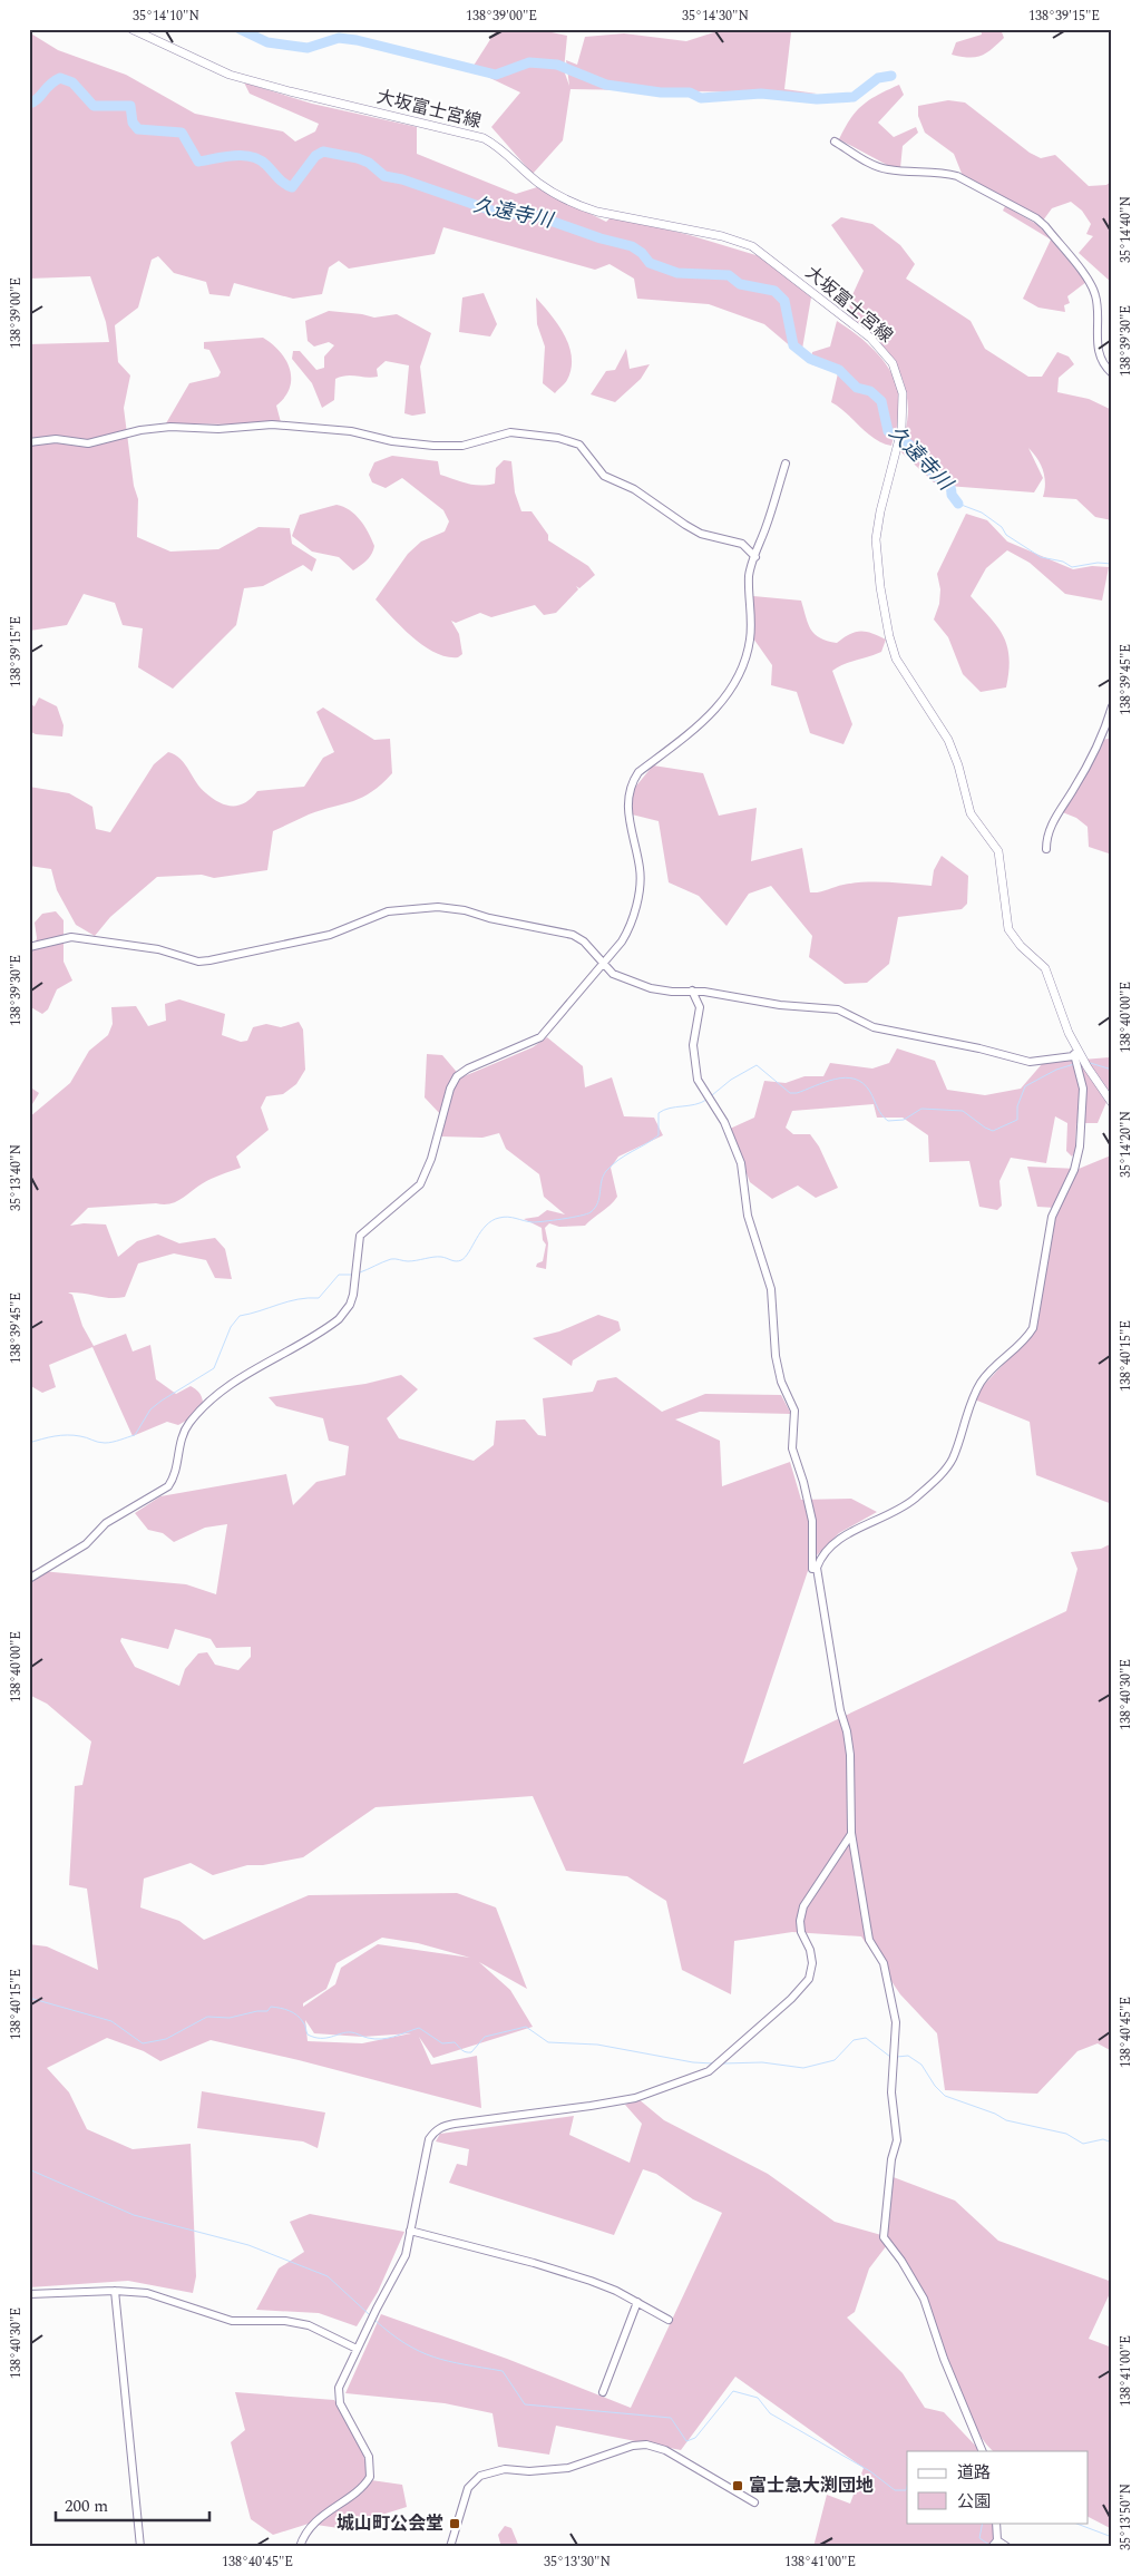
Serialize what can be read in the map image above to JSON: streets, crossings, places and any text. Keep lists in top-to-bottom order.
{
  "streets": {
    "main road": ["大坂富士宮線"]
  },
  "water": ["久遠寺川"],
  "places": {
    "transit": ["富士急大渕団地", "城山町公会堂"]
  },
  "legend": ["道路", "公園"],
  "scale_bar": "200 m",
  "coordinates": [
    "35°14'10\"N",
    "138°39'00\"E",
    "35°14'30\"N",
    "138°39'15\"E",
    "35°14'40\"N",
    "138°39'30\"E",
    "138°39'45\"E",
    "138°40'00\"E",
    "35°14'20\"N",
    "35°13'40\"N",
    "138°40'15\"E",
    "138°40'30\"E",
    "138°40'45\"E",
    "138°41'00\"E",
    "35°13'50\"N",
    "35°13'30\"N"
  ]
}
